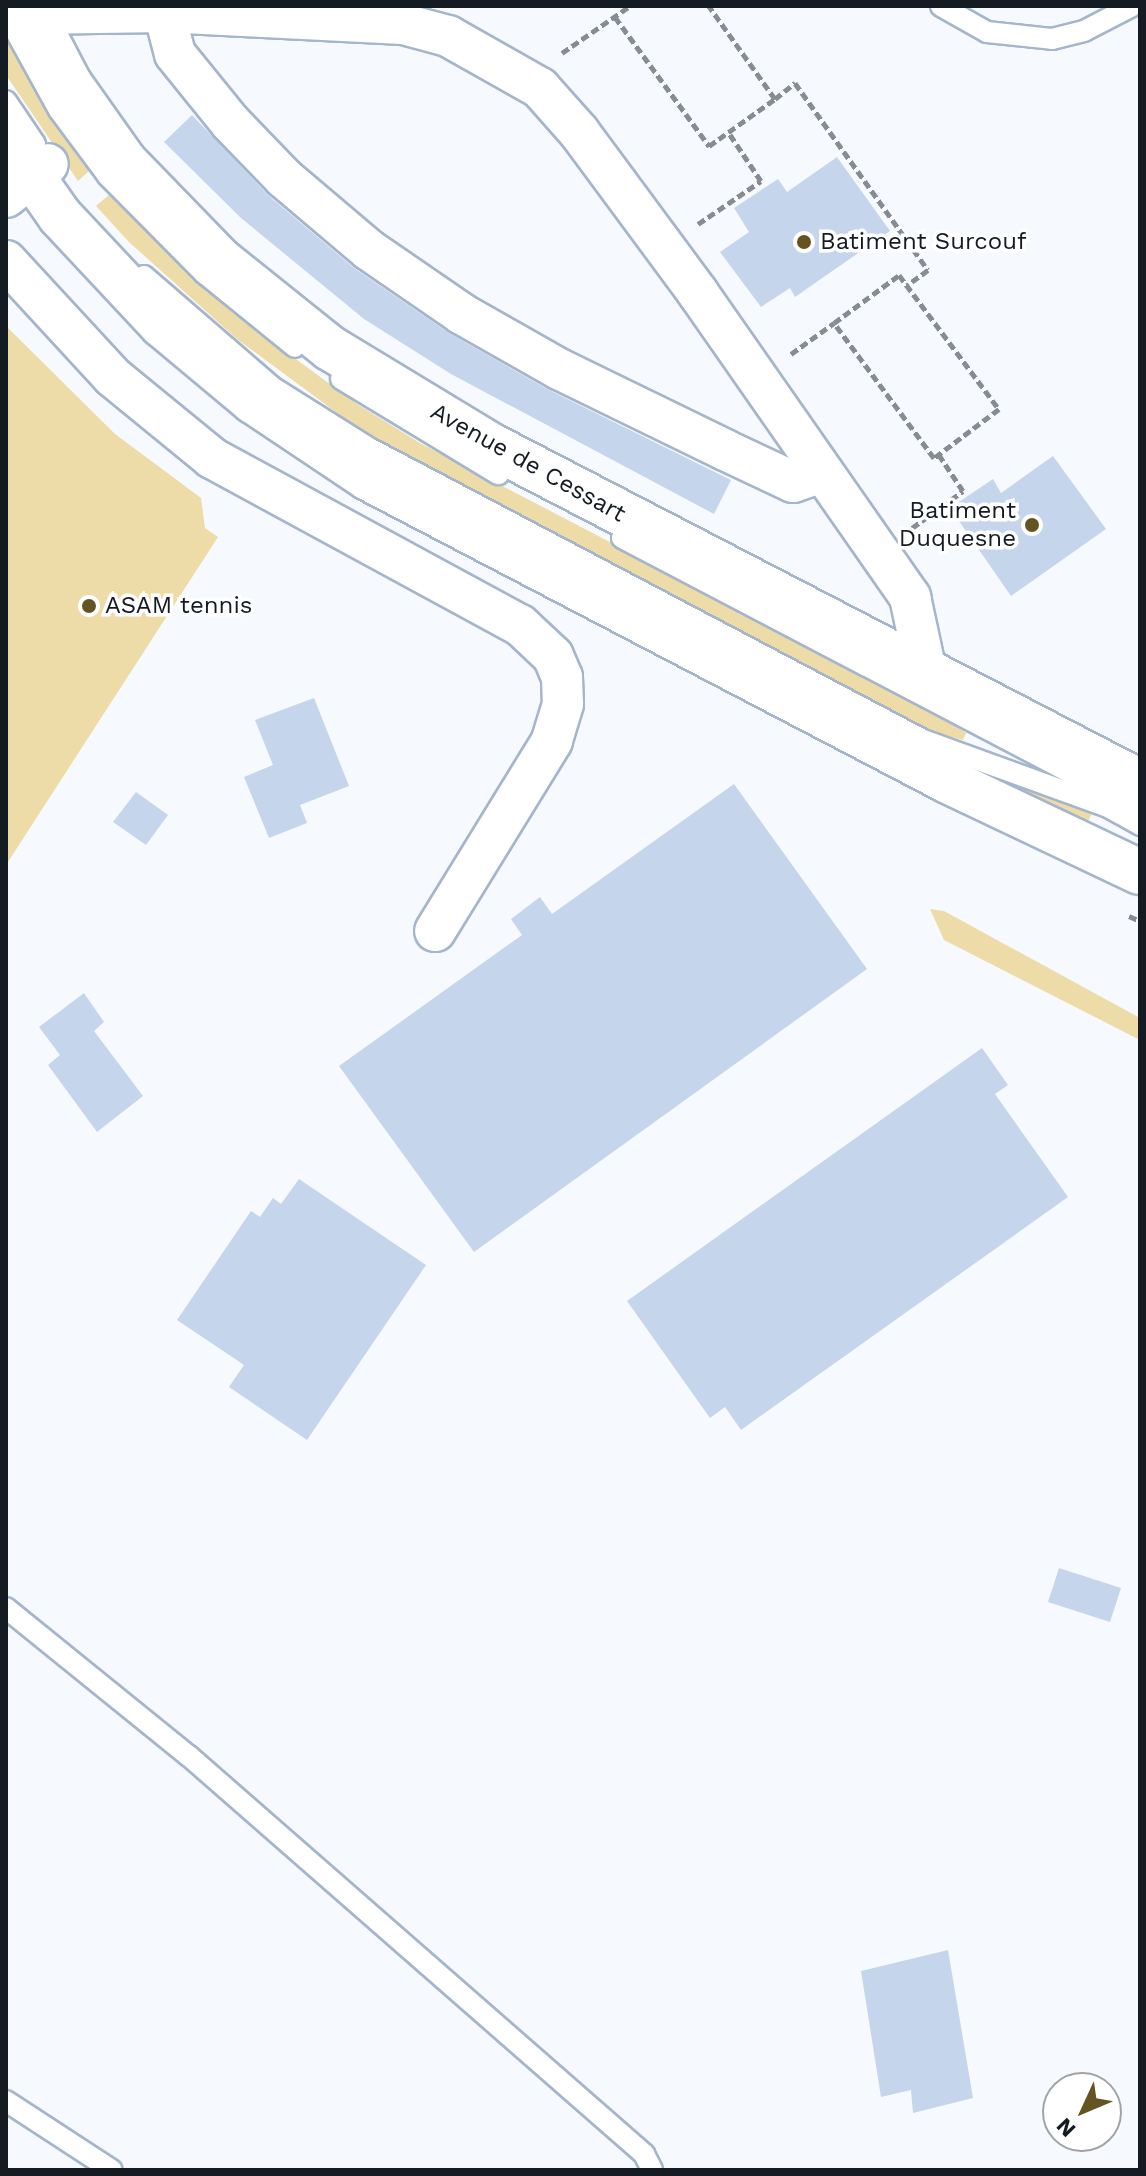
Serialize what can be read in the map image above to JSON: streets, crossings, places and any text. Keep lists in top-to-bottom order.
{
  "streets": {
    "main road": ["Avenue de Cessart"]
  },
  "places": ["Batiment Surcouf", "Batiment Duquesne", "ASAM tennis"],
  "north": "bottom left"
}
